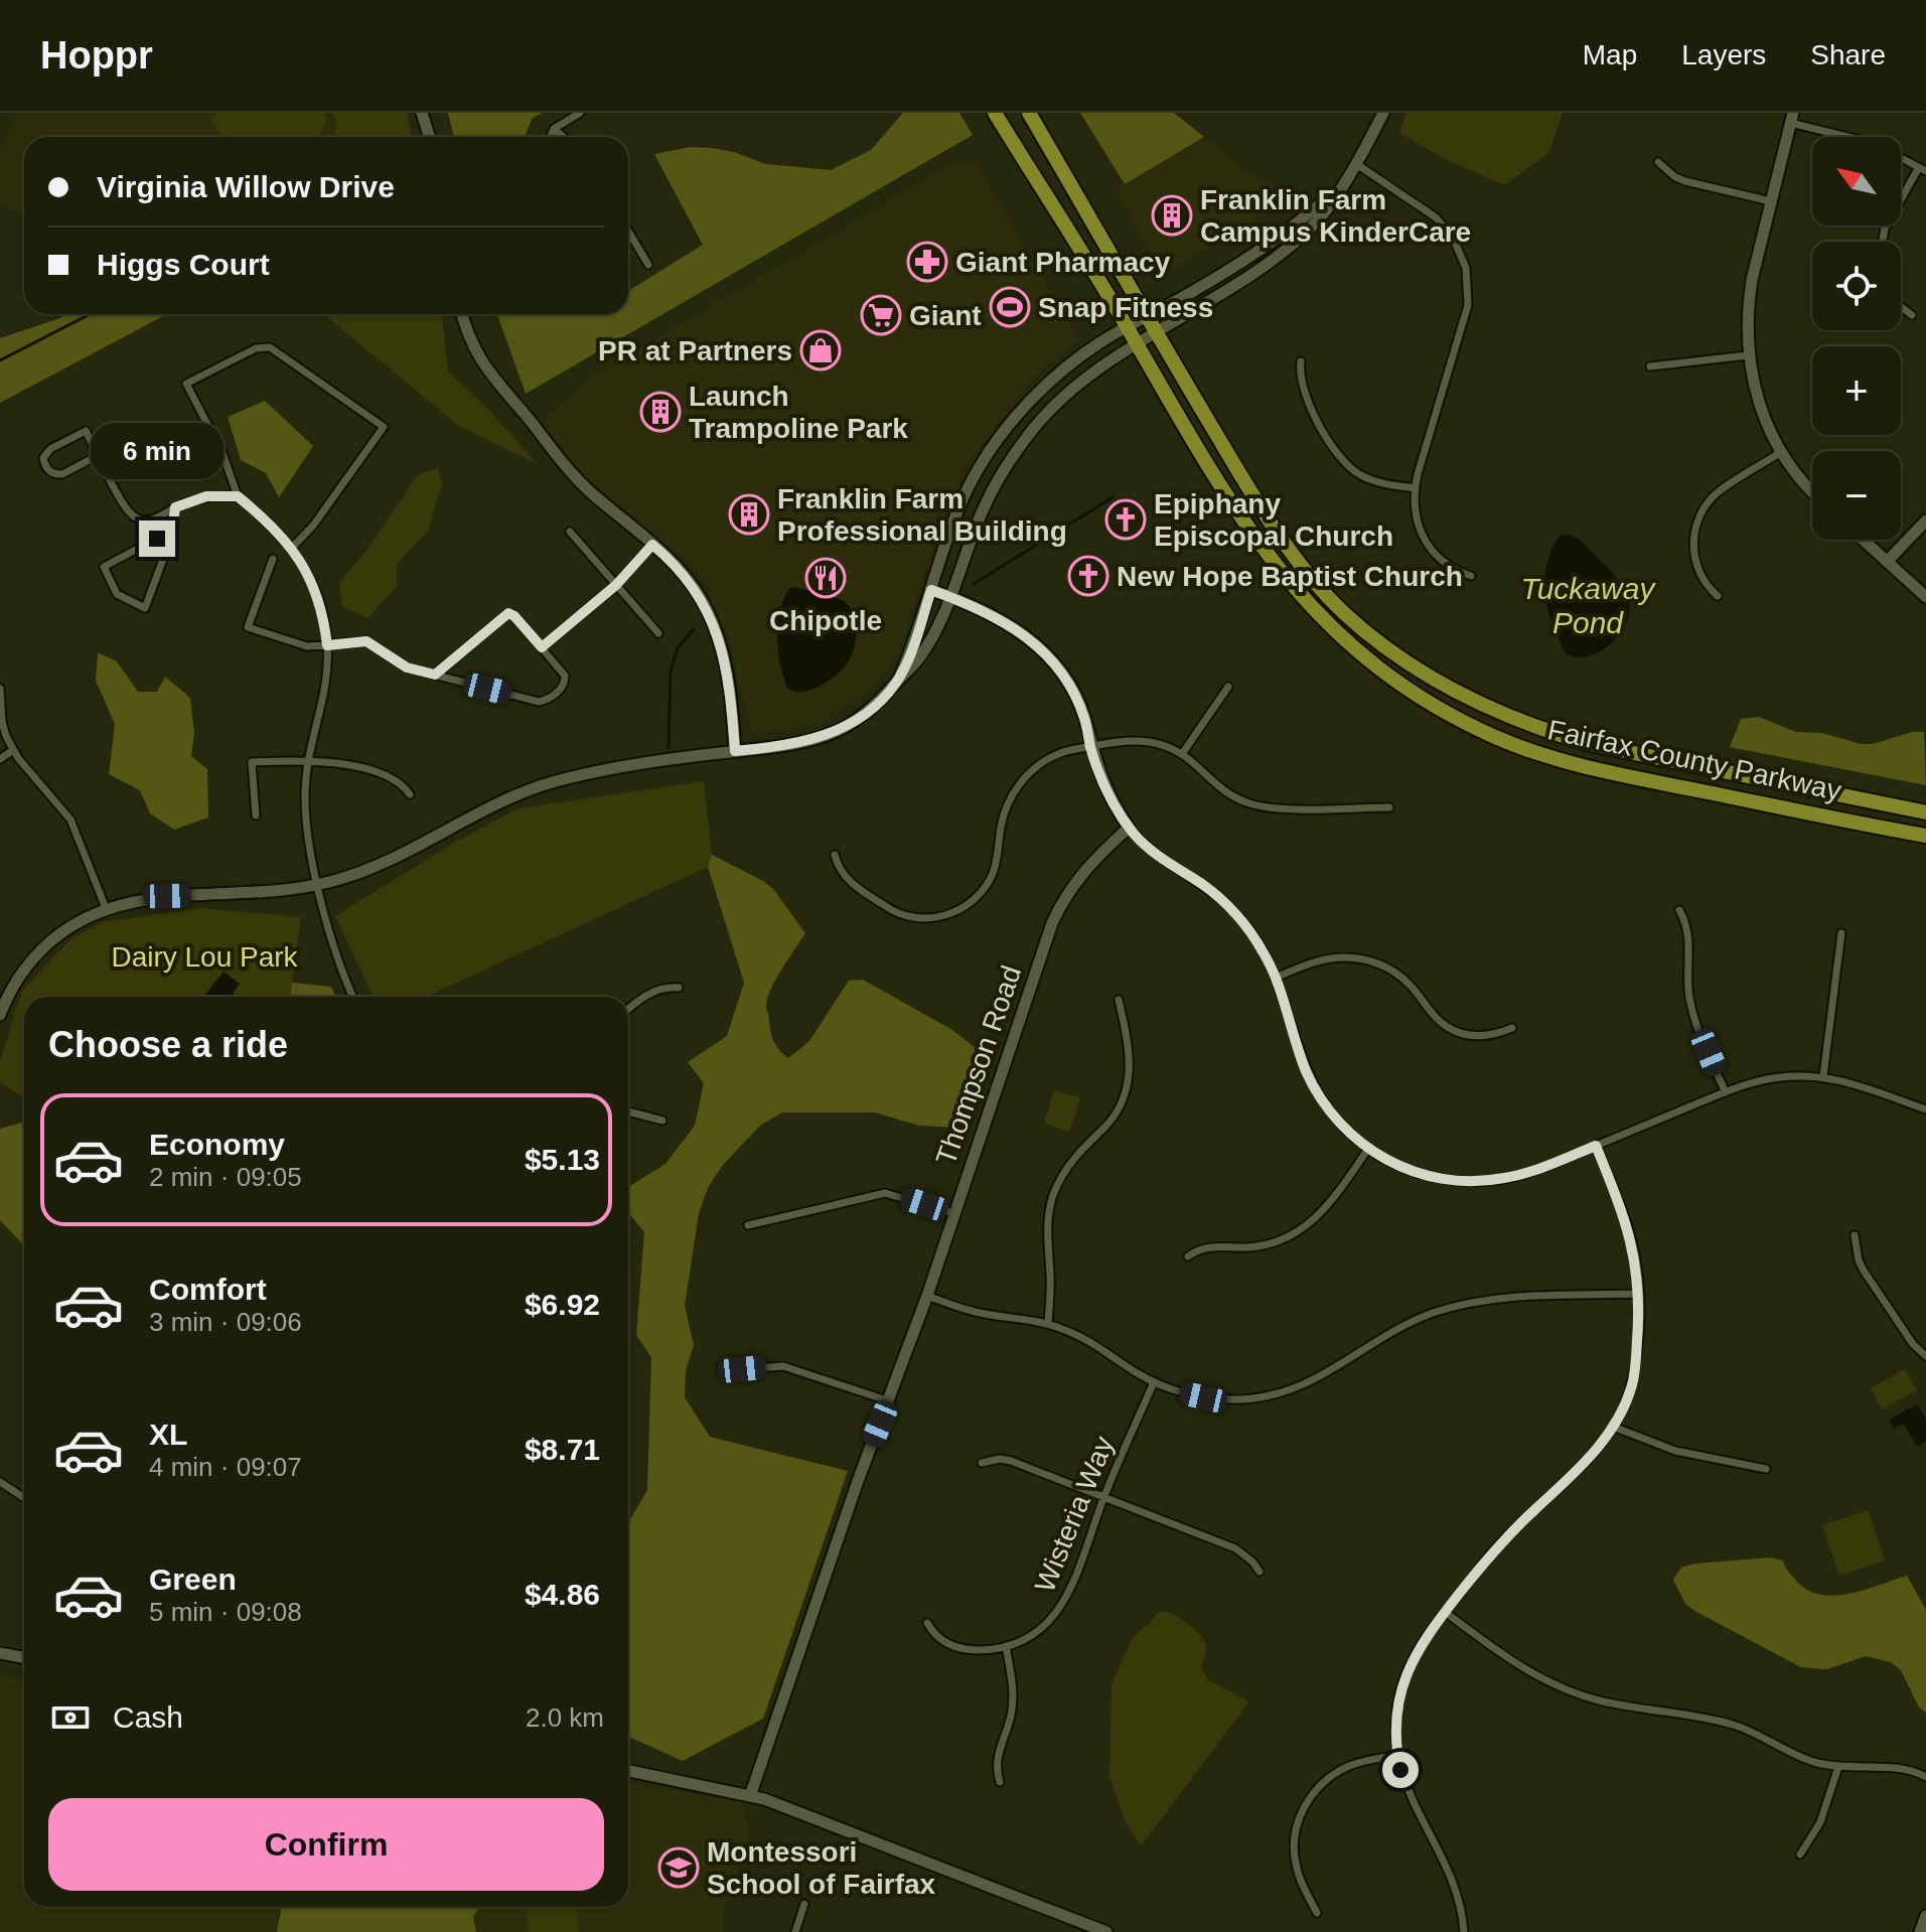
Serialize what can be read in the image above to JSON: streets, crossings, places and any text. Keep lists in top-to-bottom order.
{
  "streets": {
    "highway": ["Fairfax County Parkway"],
    "street": ["Thompson Road", "Wisteria Way"]
  },
  "water": ["Tuckaway Pond"],
  "parks": ["Dairy Lou Park"],
  "places": {
    "building": ["Franklin Farm Campus KinderCare", "Launch Trampoline Park", "Franklin Farm Professional Building"],
    "pharmacy": ["Giant Pharmacy"],
    "sports": ["Snap Fitness"],
    "supermarket": ["Giant"],
    "shop": ["PR at Partners"],
    "church": ["Epiphany Episcopal Church", "New Hope Baptist Church"],
    "restaurant": ["Chipotle"],
    "school or university": ["Montessori School of Fairfax"]
  },
  "north": "top left",
  "page": {
    "header": "Hoppr",
    "nav": ["Map", "Layers", "Share"],
    "map_buttons": ["+", "−"],
    "banner": ["Virginia Willow Drive", "Higgs Court"],
    "bubble": "6 min",
    "heading": "Choose a ride",
    "list": [
      {
        "name": "Economy",
        "note": "2 min · 09:05",
        "value": "$5.13"
      },
      {
        "name": "Comfort",
        "note": "3 min · 09:06",
        "value": "$6.92"
      },
      {
        "name": "XL",
        "note": "4 min · 09:07",
        "value": "$8.71"
      },
      {
        "name": "Green",
        "note": "5 min · 09:08",
        "value": "$4.86"
      }
    ],
    "pay": ["Cash", "2.0 km"],
    "buttons": "Confirm"
  }
}
